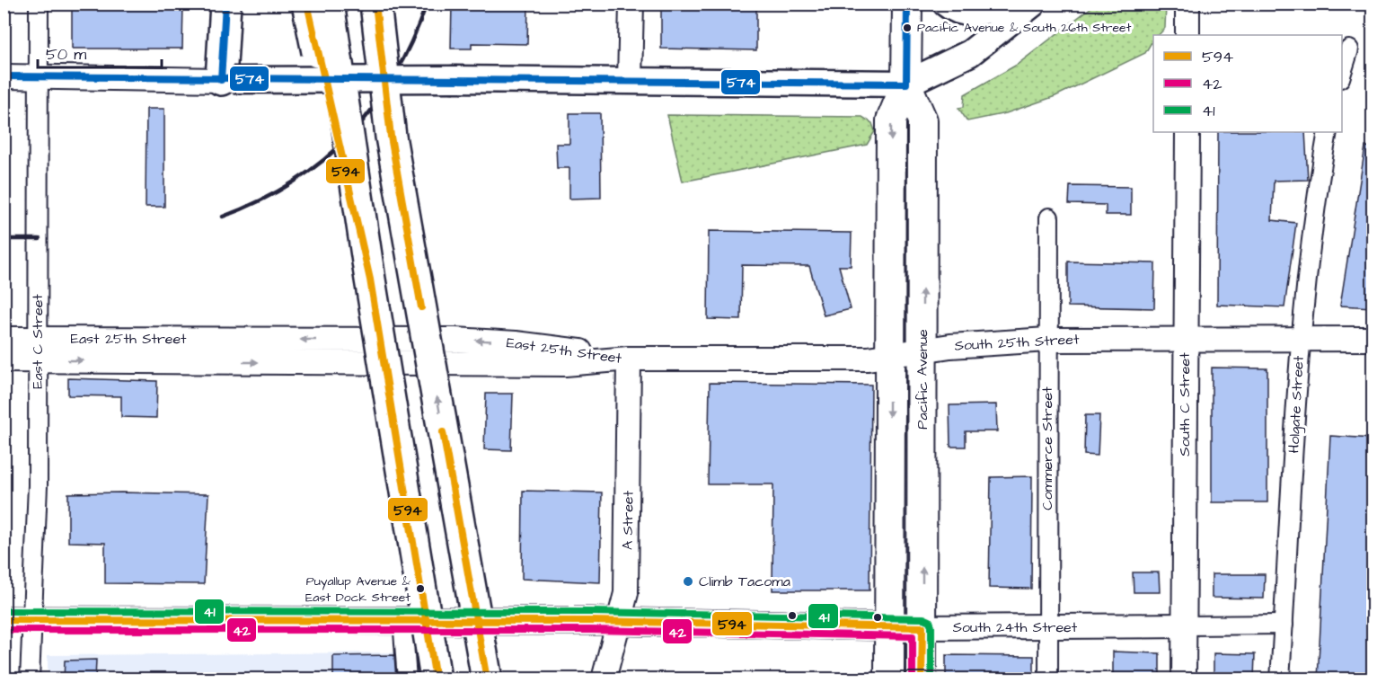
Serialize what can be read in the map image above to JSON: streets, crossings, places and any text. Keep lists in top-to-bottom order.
{
  "streets": {
    "main road": ["Pacific Avenue", "South 24th Street"],
    "street": [
      "East 25th Street",
      "East C Street",
      "South 25th Street",
      "South C Street",
      "Holgate Street",
      "Commerce Street",
      "A Street"
    ]
  },
  "crossings": [
    ["East 25th Street", "East C Street"],
    ["East 25th Street", "South 25th Street"],
    ["East 25th Street", "A Street"],
    ["East C Street", "South 24th Street"],
    ["South 25th Street", "Pacific Avenue"],
    ["South 25th Street", "South C Street"],
    ["South 25th Street", "Holgate Street"],
    ["South 25th Street", "Commerce Street"],
    ["South 25th Street", "A Street"],
    ["Pacific Avenue", "South 24th Street"],
    ["South C Street", "South 24th Street"],
    ["Holgate Street", "South 24th Street"],
    ["Commerce Street", "South 24th Street"],
    ["A Street", "South 24th Street"]
  ],
  "places": ["Pacific Avenue & South 26th Street", "Climb Tacoma", "Puyallup Avenue & East Dock Street"],
  "lines": [
    "transit line 594",
    "transit line 574",
    "transit line 41",
    "transit line 42"
  ],
  "legend": ["594", "42", "41"],
  "scale_bar": "50 m"
}
